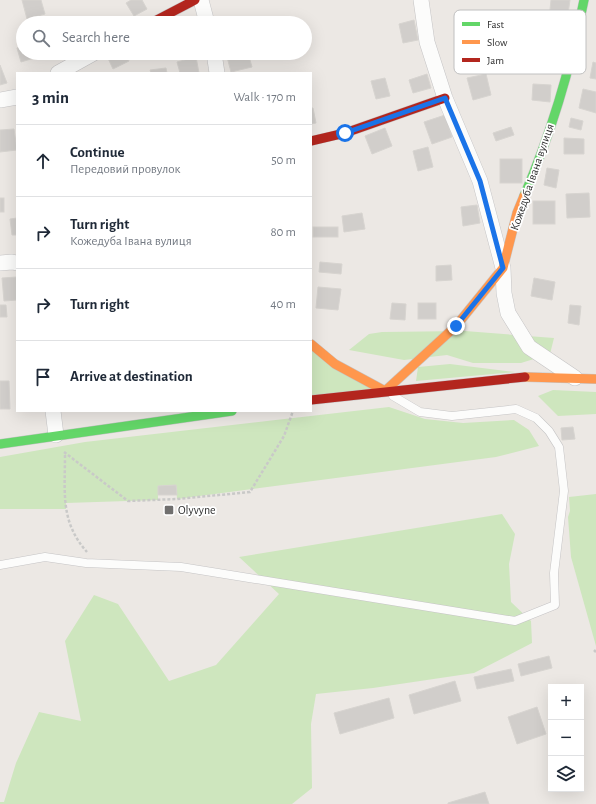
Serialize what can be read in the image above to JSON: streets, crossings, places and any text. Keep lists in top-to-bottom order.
{
  "streets": {
    "street": ["Кожедуба Івана вулиця"]
  },
  "places": {
    "transit": ["Olyvyne"]
  },
  "legend": ["Fast", "Slow", "Jam"],
  "page": {
    "search": "Search here",
    "heading": ["3 min", "Walk · 170 m"],
    "list": [
      ["Continue", "Передовий провулок", "50 m"],
      ["Turn right", "Кожедуба Івана вулиця", "80 m"],
      ["Turn right", "40 m"],
      "Arrive at destination"
    ],
    "map_buttons": ["+", "−"]
  }
}
